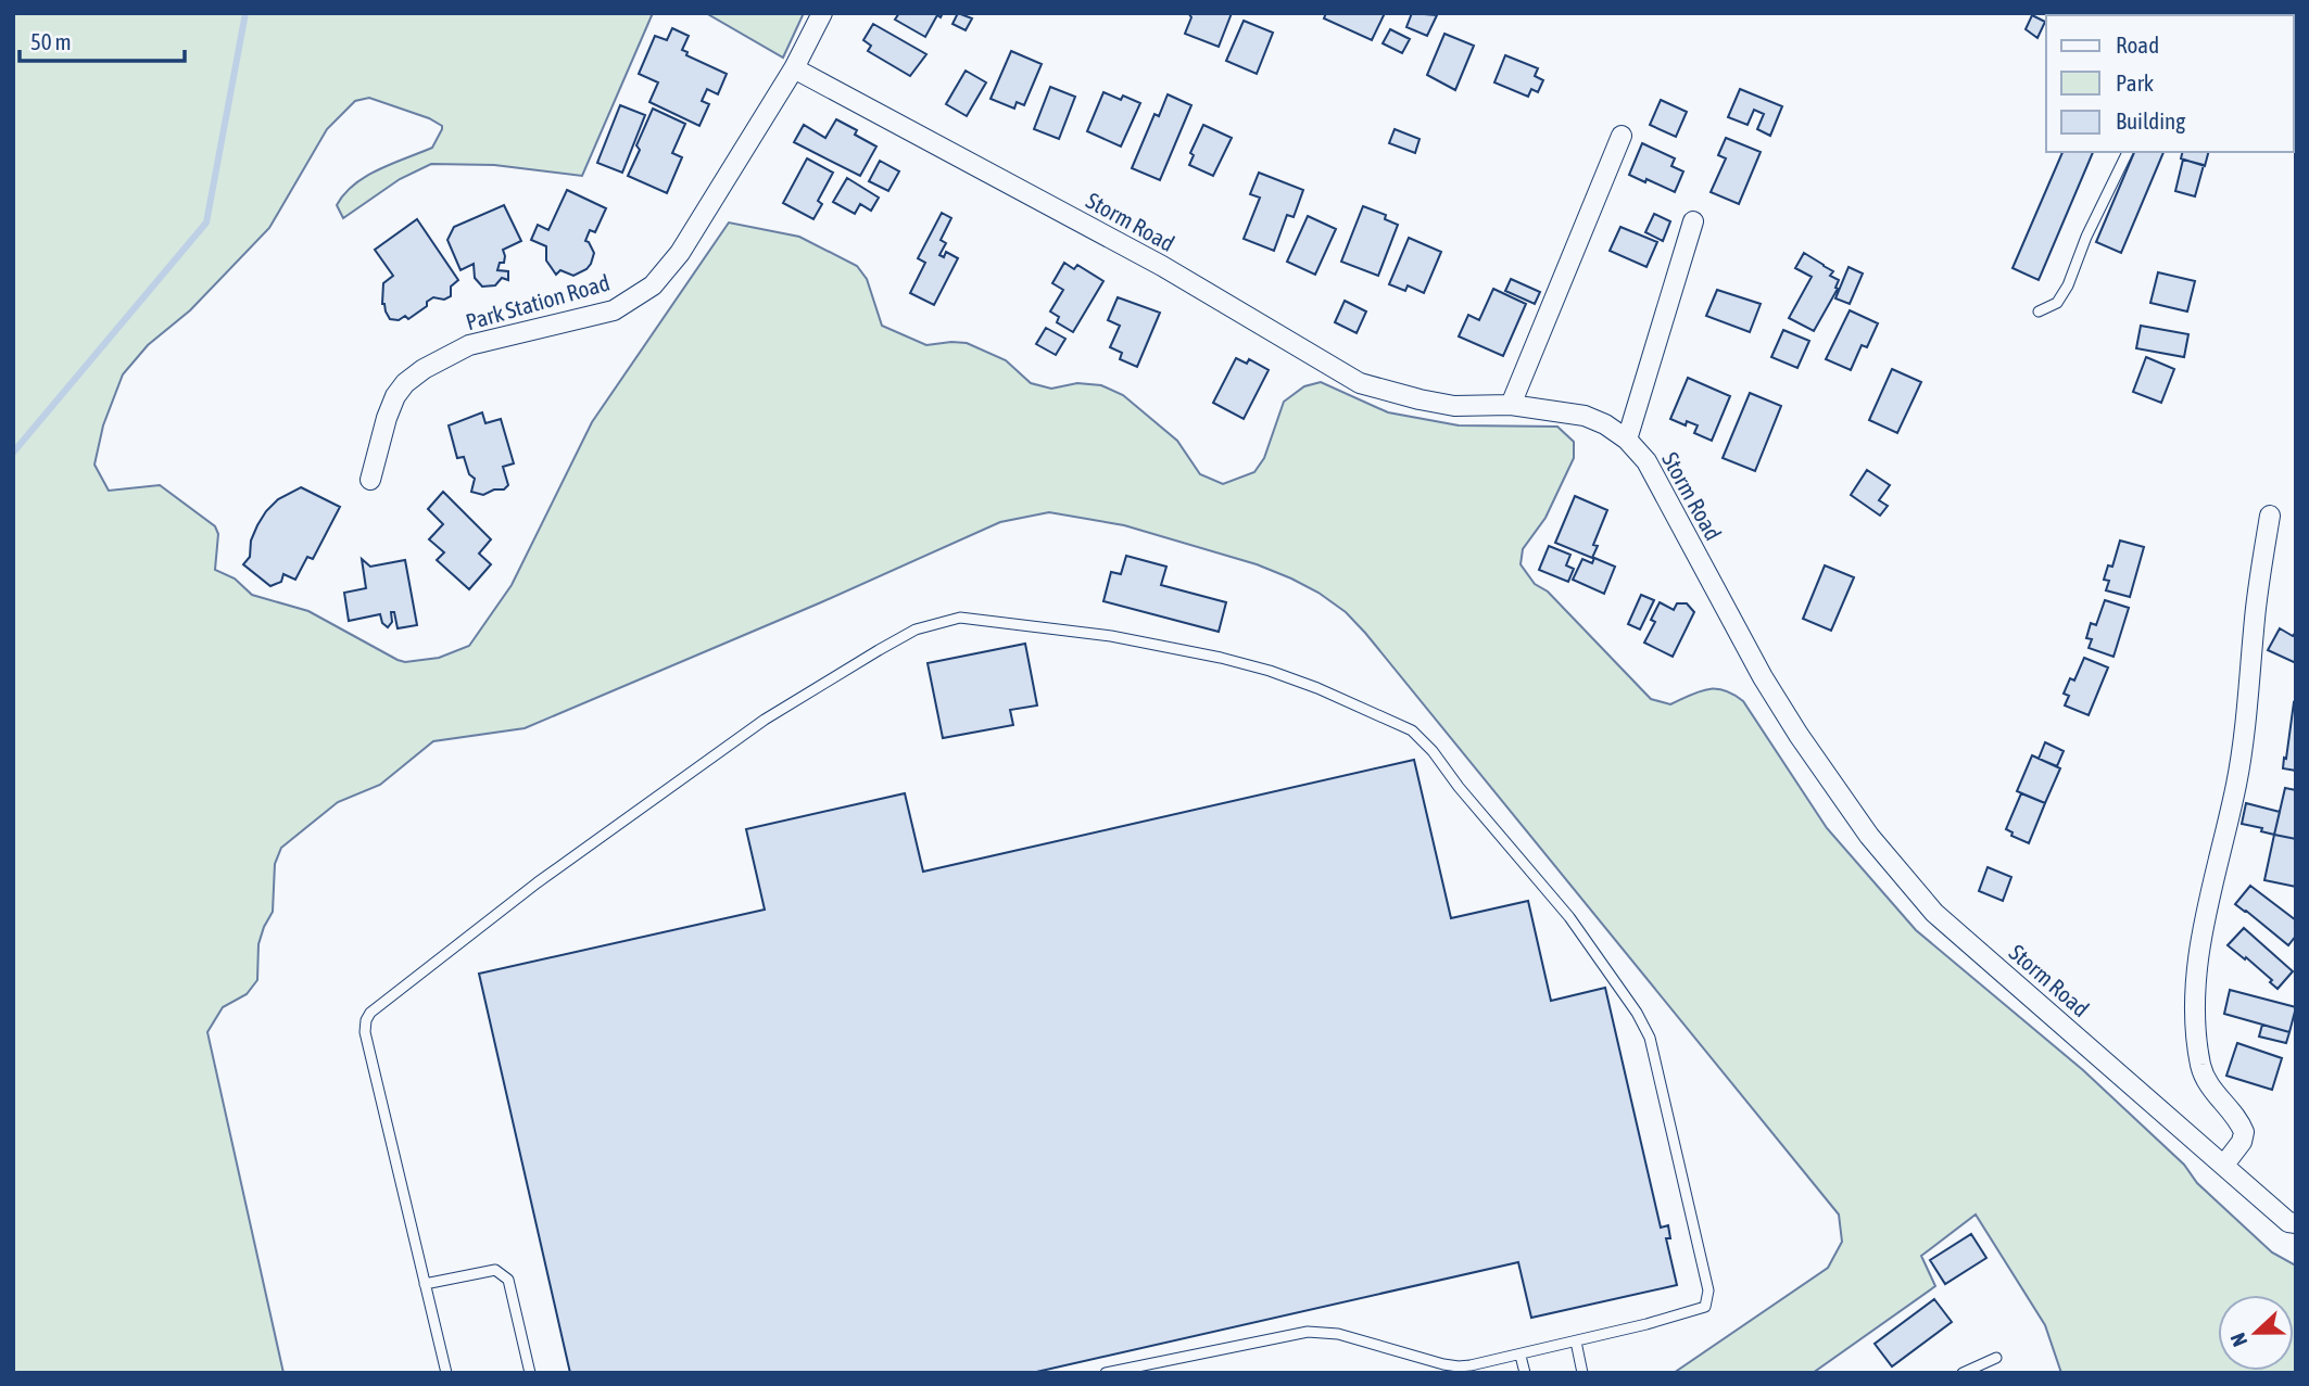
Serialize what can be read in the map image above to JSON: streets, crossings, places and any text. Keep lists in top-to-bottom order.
{
  "streets": {
    "street": ["Storm Road", "Park Station Road"]
  },
  "crossings": [
    ["Storm Road", "Park Station Road"]
  ],
  "legend": ["Road", "Park", "Building"],
  "scale_bar": "50 m",
  "north": "left"
}
